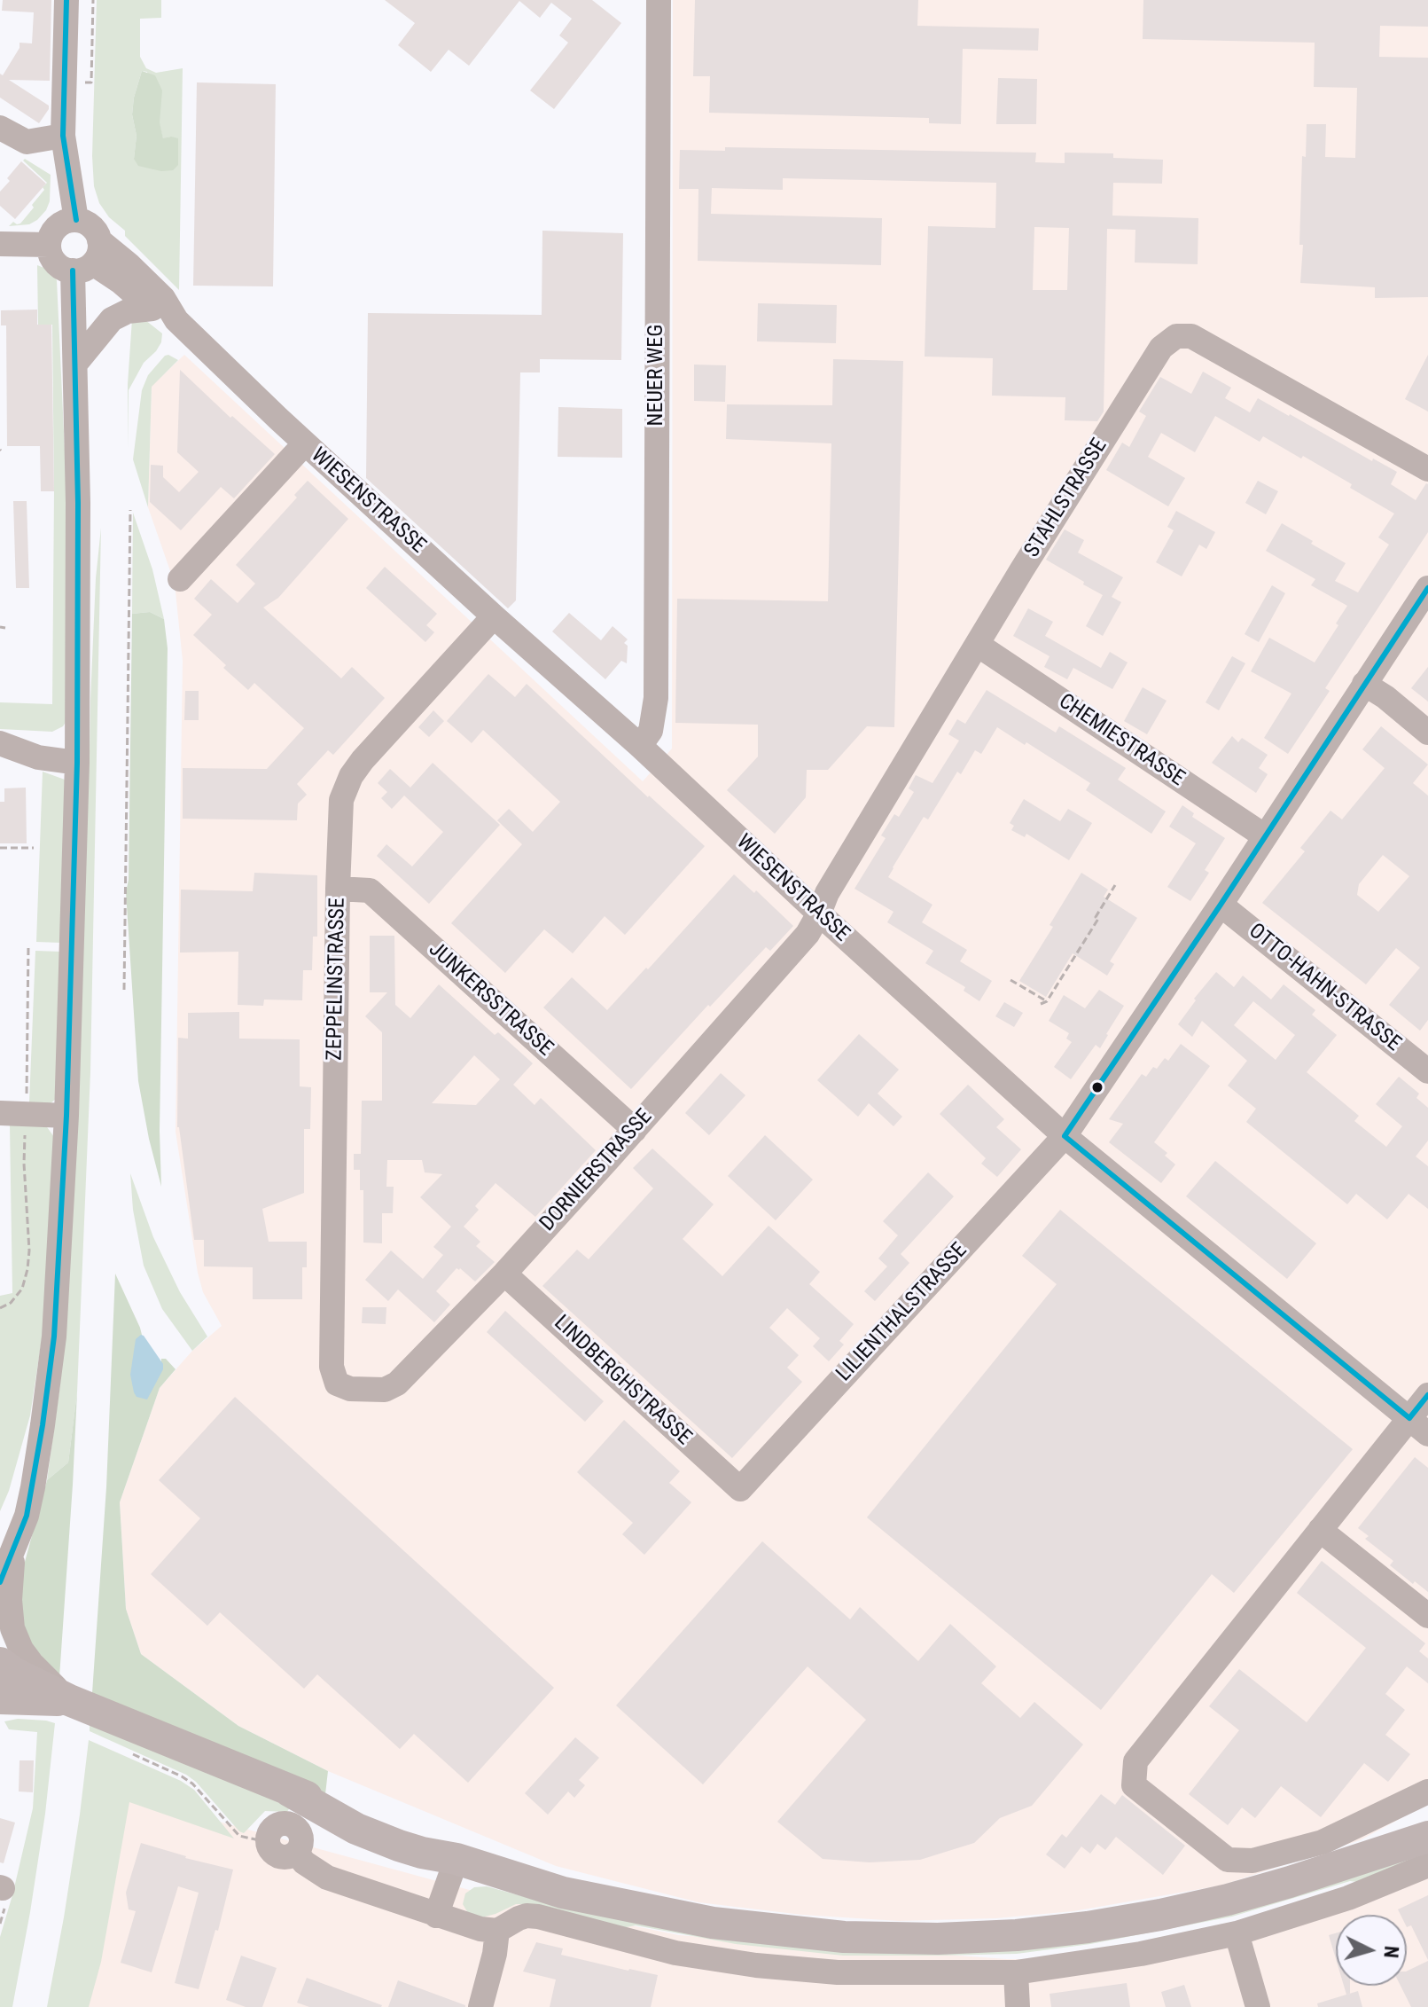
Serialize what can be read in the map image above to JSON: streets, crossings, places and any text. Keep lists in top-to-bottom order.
{
  "streets": {
    "street": [
      "NEUER WEG",
      "STAHLSTRASSE",
      "WIESENSTRASSE",
      "CHEMIESTRASSE",
      "ZEPPELINSTRASSE",
      "OTTO-HAHN-STRASSE",
      "JUNKERSSTRASSE",
      "DORNIERSTRASSE",
      "LILIENTHALSTRASSE",
      "LINDBERGHSTRASSE"
    ]
  },
  "crossings": [
    ["NEUER WEG", "WIESENSTRASSE"],
    ["STAHLSTRASSE", "WIESENSTRASSE"],
    ["STAHLSTRASSE", "CHEMIESTRASSE"],
    ["STAHLSTRASSE", "DORNIERSTRASSE"],
    ["WIESENSTRASSE", "ZEPPELINSTRASSE"],
    ["WIESENSTRASSE", "DORNIERSTRASSE"],
    ["WIESENSTRASSE", "LILIENTHALSTRASSE"],
    ["CHEMIESTRASSE", "LILIENTHALSTRASSE"],
    ["ZEPPELINSTRASSE", "JUNKERSSTRASSE"],
    ["ZEPPELINSTRASSE", "DORNIERSTRASSE"],
    ["OTTO-HAHN-STRASSE", "LILIENTHALSTRASSE"],
    ["JUNKERSSTRASSE", "DORNIERSTRASSE"],
    ["DORNIERSTRASSE", "LINDBERGHSTRASSE"],
    ["LILIENTHALSTRASSE", "LINDBERGHSTRASSE"]
  ],
  "north": "right"
}
